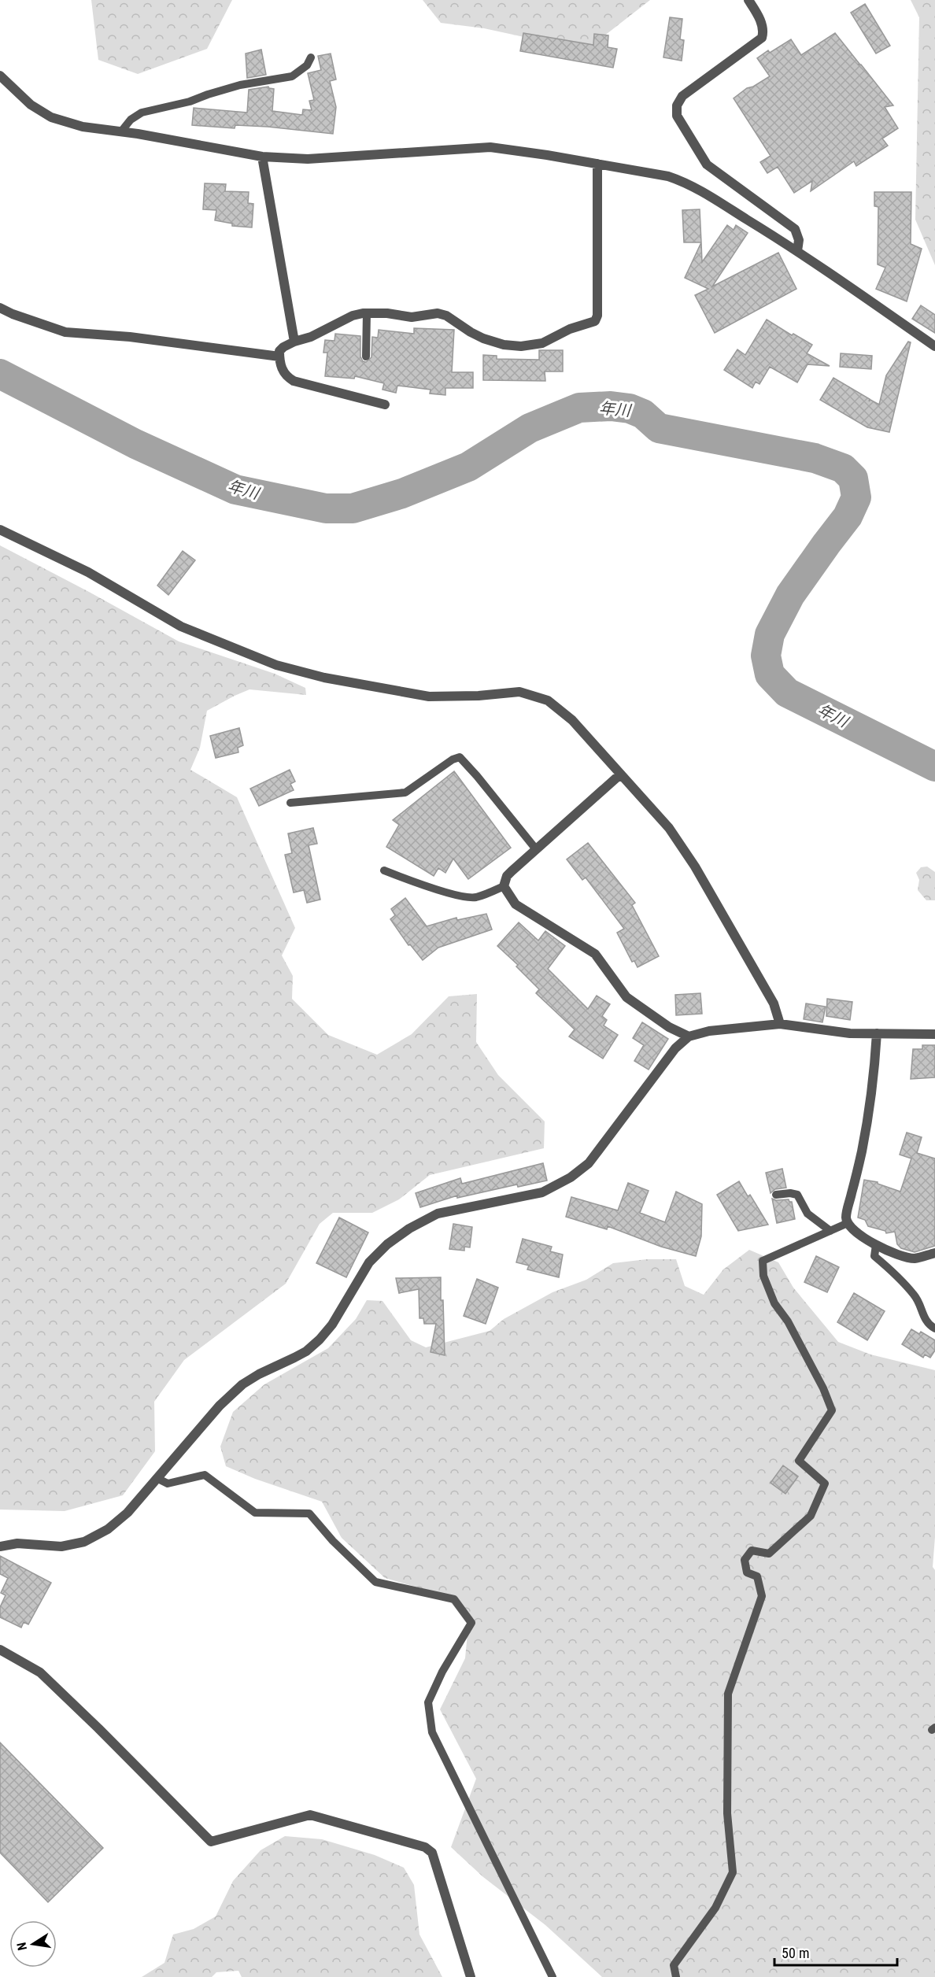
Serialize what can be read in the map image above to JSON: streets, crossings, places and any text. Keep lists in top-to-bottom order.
{
  "water": ["年川"],
  "scale_bar": "50 m",
  "north": "left"
}
